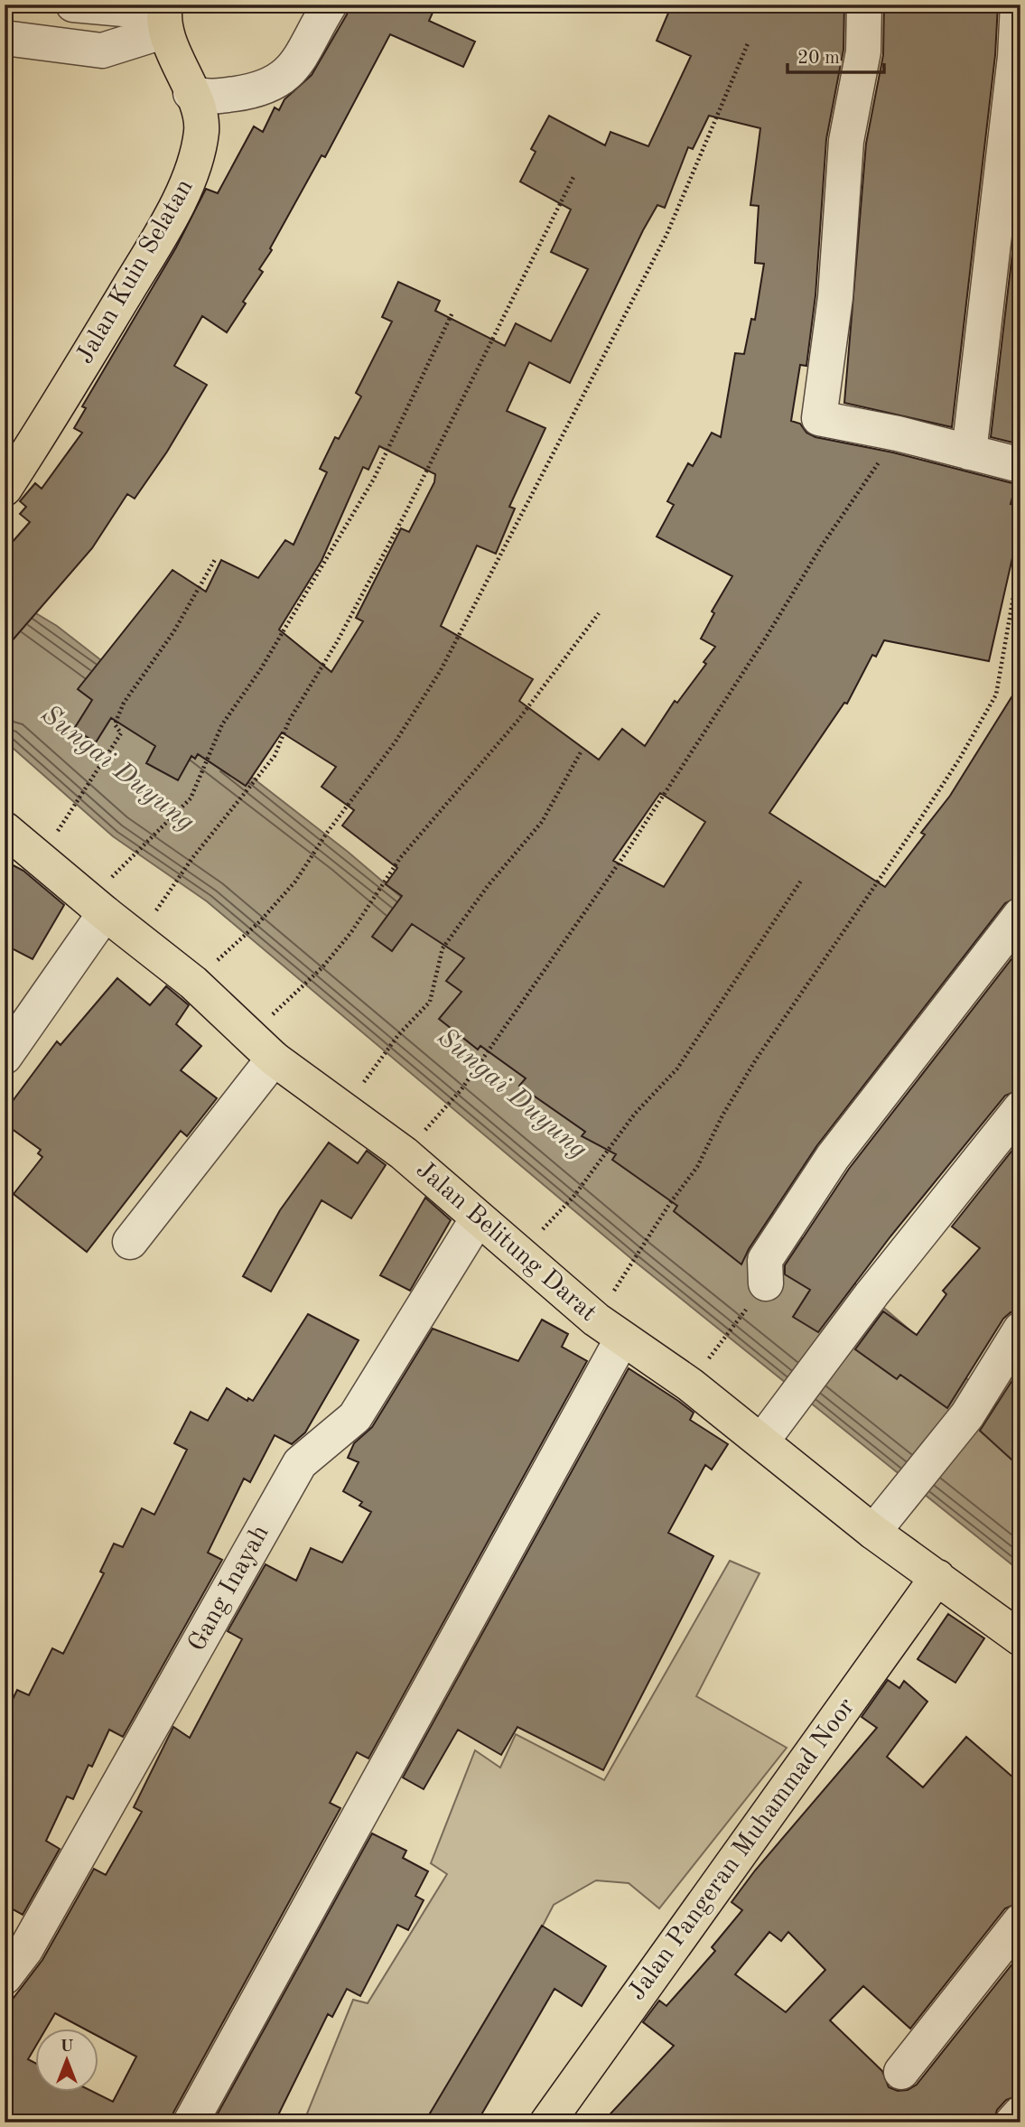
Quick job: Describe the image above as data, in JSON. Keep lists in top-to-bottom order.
{
  "streets": {
    "main road": ["Jalan Kuin Selatan", "Jalan Belitung Darat", "Jalan Pangeran Muhammad Noor"],
    "street": ["Gang Inayah"]
  },
  "crossings": [
    ["Jalan Belitung Darat", "Gang Inayah"],
    ["Jalan Belitung Darat", "Jalan Pangeran Muhammad Noor"]
  ],
  "water": ["Sungai Duyung"],
  "scale_bar": "20 m",
  "north": "top"
}
